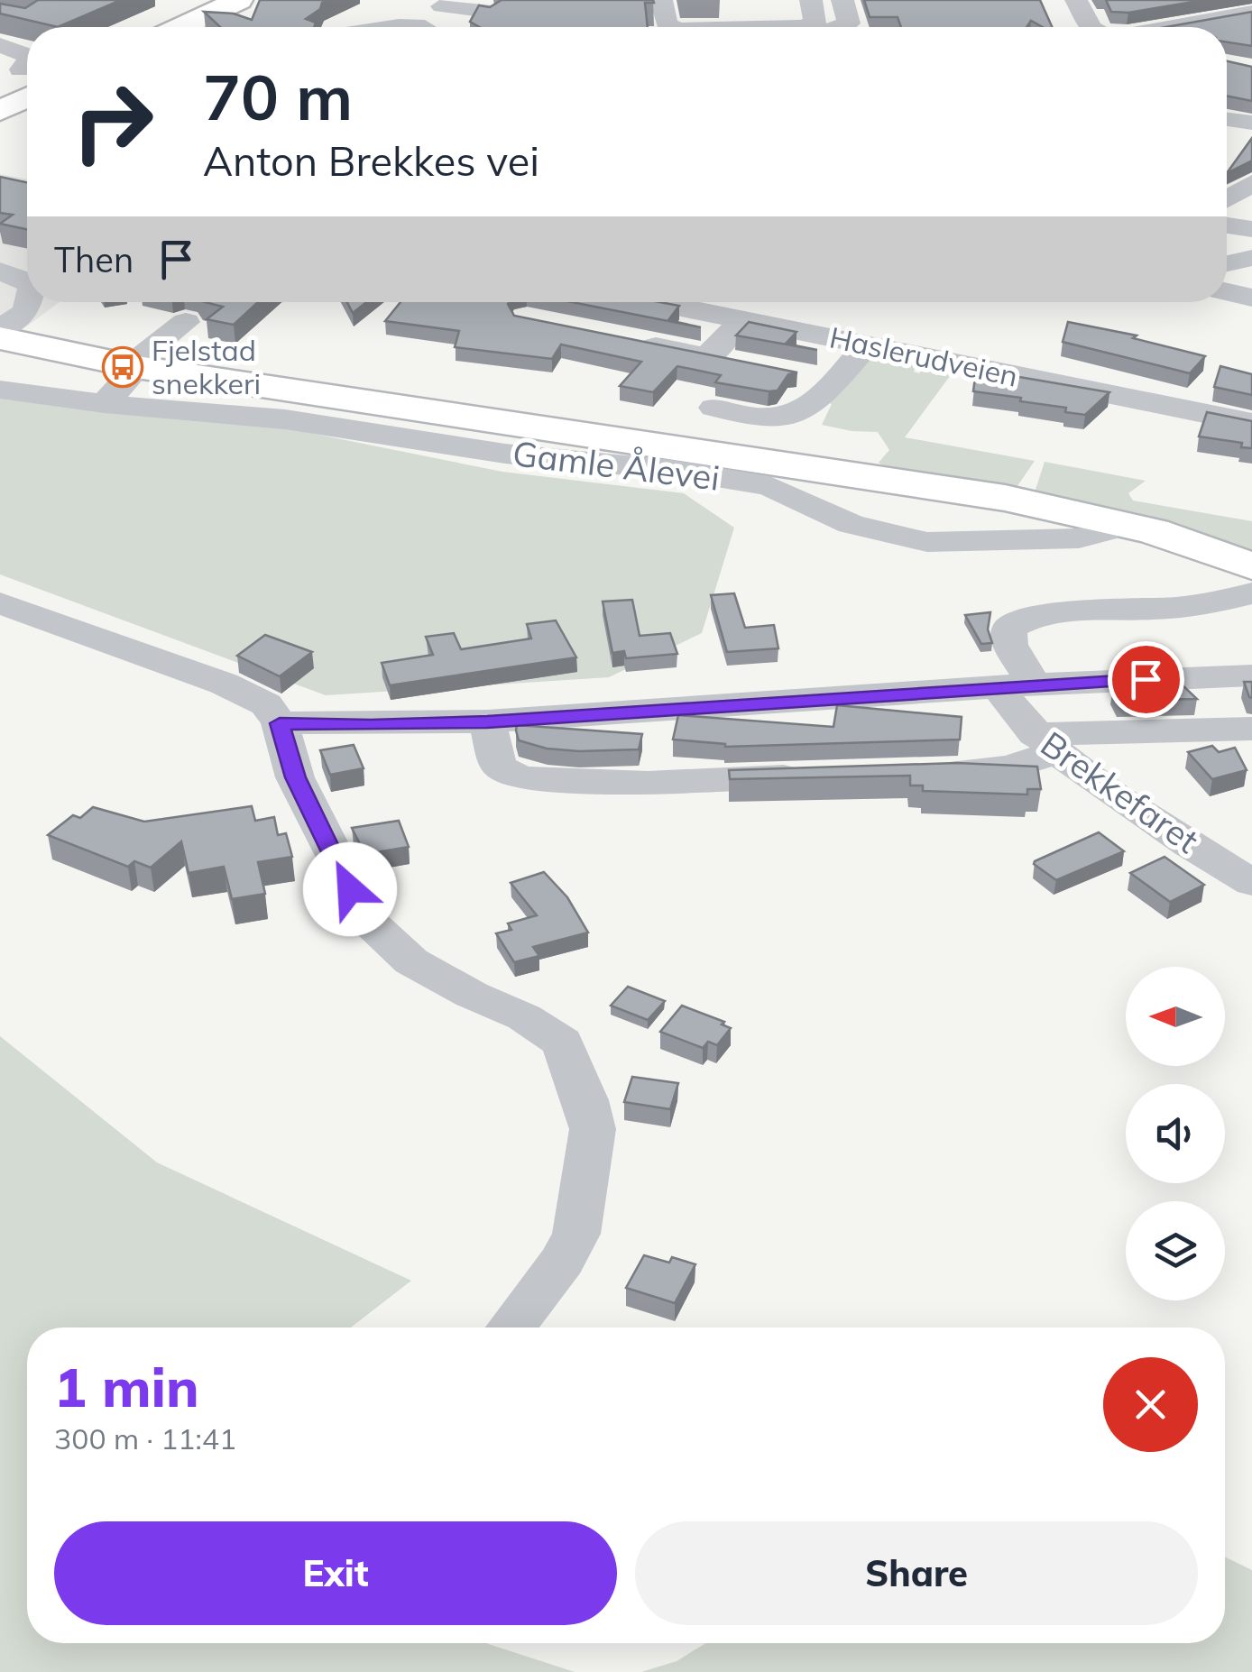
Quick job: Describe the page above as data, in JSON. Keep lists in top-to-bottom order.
{
  "streets": {
    "main road": ["Gamle Ålevei"],
    "street": ["Haslerudveien", "Brekkefaret"]
  },
  "places": {
    "bus stop": ["Fjelstad snekkeri"]
  },
  "north": "left",
  "page": {
    "turn": ["70 m", "Anton Brekkes vei"],
    "then": "Then",
    "heading": ["1 min", "300 m · 11:41"],
    "buttons": ["Exit", "Share"]
  }
}
